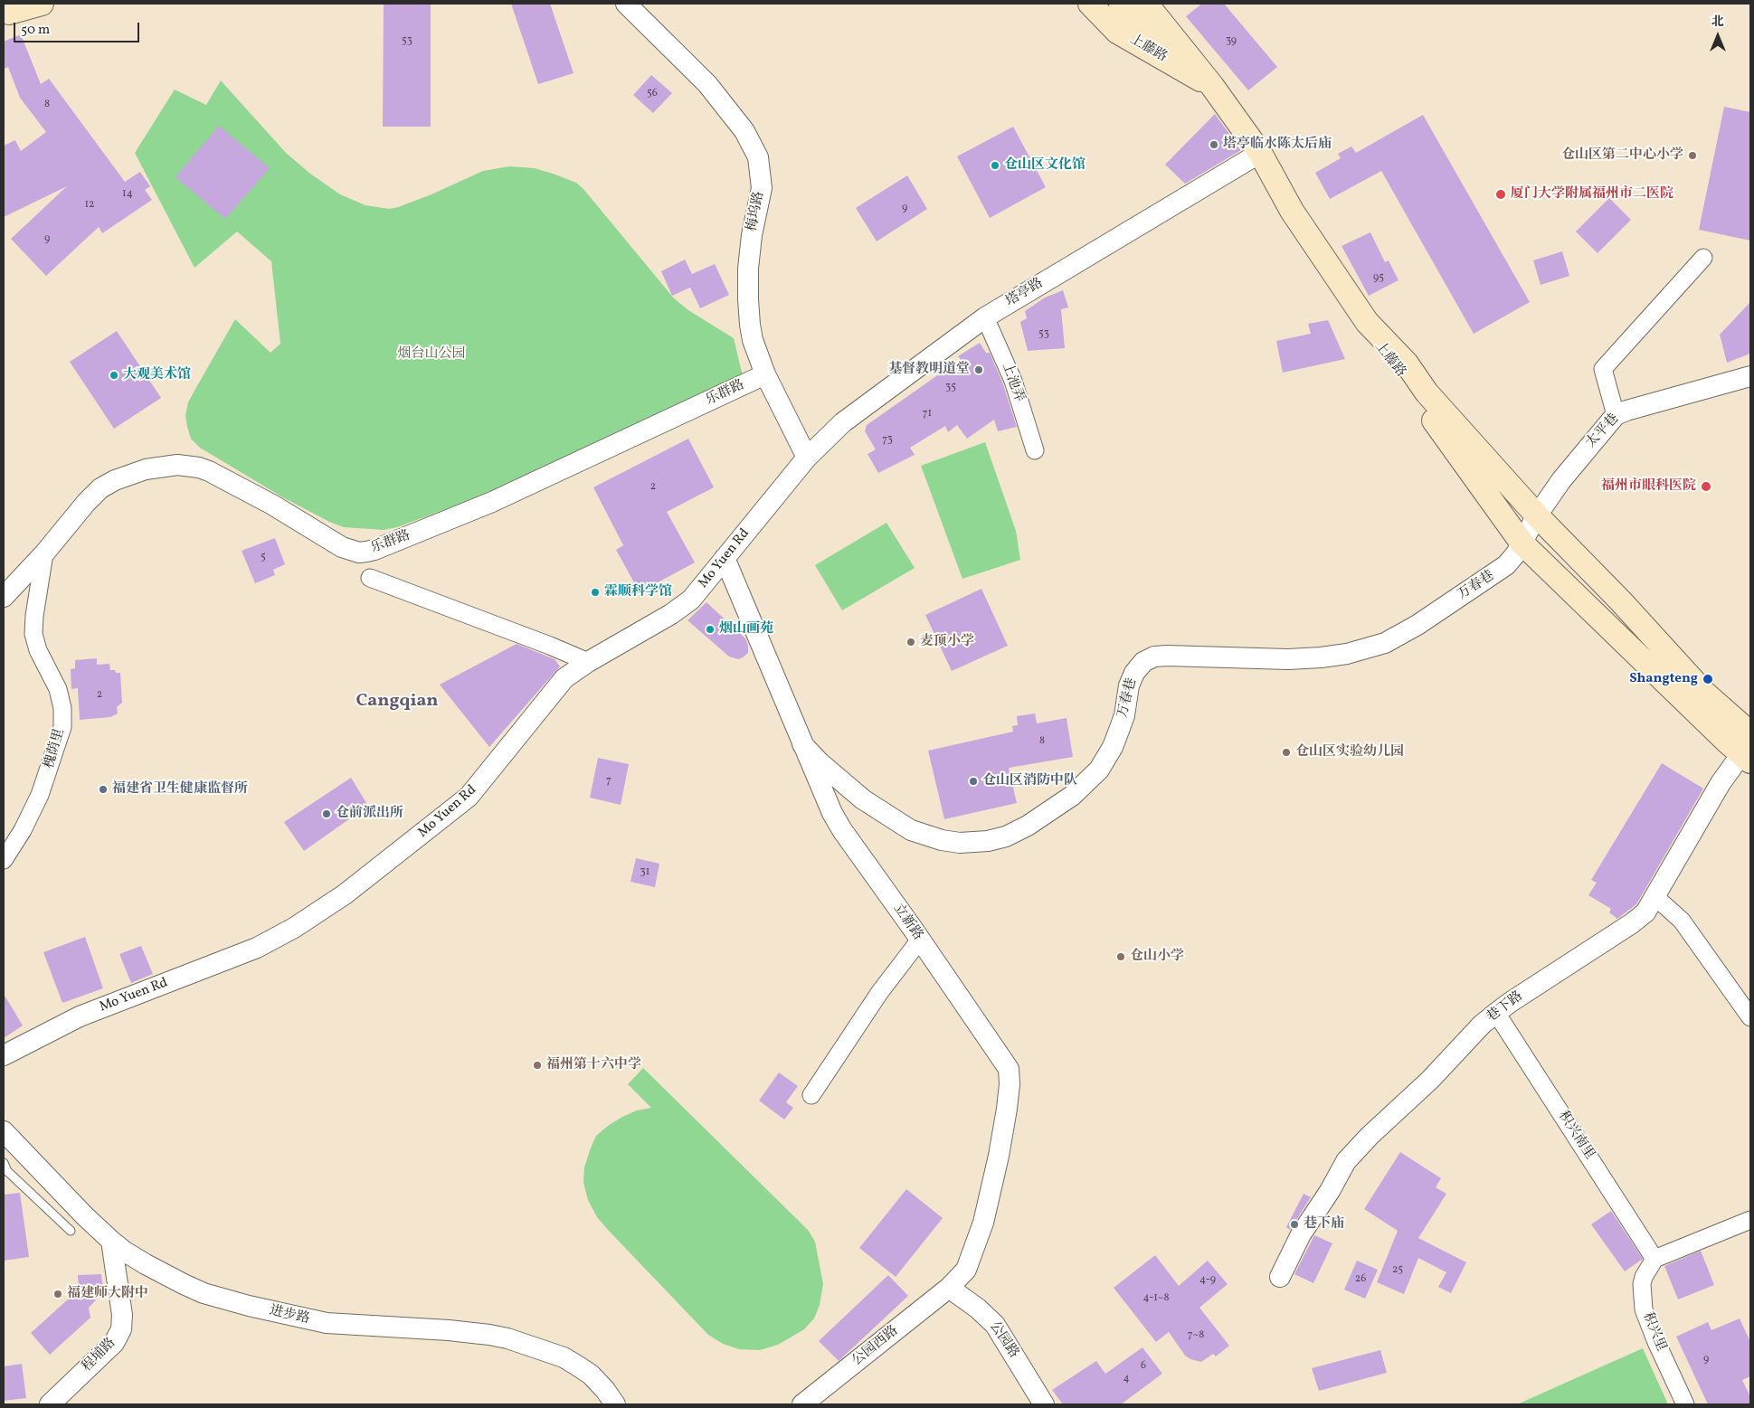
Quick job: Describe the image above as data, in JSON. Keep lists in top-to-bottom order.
{
  "streets": {
    "main road": ["上藤路"],
    "street": [
      "梅坞路",
      "塔亭路",
      "上池弄",
      "乐群路",
      "太平巷",
      "Mo Yuen Rd",
      "万春巷",
      "槐荫里",
      "立新路",
      "巷下路",
      "积兴南里",
      "进步路",
      "积兴里",
      "公园路",
      "公园西路",
      "程埔路"
    ]
  },
  "crossings": [
    ["上藤路", "塔亭路"],
    ["上藤路", "太平巷"],
    ["上藤路", "万春巷"],
    ["上藤路", "巷下路"],
    ["梅坞路", "塔亭路"],
    ["梅坞路", "乐群路"],
    ["梅坞路", "Mo Yuen Rd"],
    ["塔亭路", "上池弄"],
    ["塔亭路", "Mo Yuen Rd"],
    ["乐群路", "槐荫里"],
    ["太平巷", "万春巷"],
    ["Mo Yuen Rd", "立新路"],
    ["万春巷", "立新路"],
    ["立新路", "公园路"],
    ["立新路", "公园西路"],
    ["巷下路", "积兴南里"],
    ["积兴南里", "积兴里"],
    ["进步路", "程埔路"],
    ["公园路", "公园西路"]
  ],
  "districts": ["Cangqian"],
  "parks": ["烟台山公园"],
  "places": [
    "塔亭临水陈太后庙",
    "仓山区第二中心小学",
    "仓山区文化馆",
    "厦门大学附属福州市二医院",
    "基督教明道堂",
    "大观美术馆",
    "福州市眼科医院",
    "霖顺科学馆",
    "烟山画苑",
    "麦顶小学",
    "Shangteng",
    "仓山区实验幼儿园",
    "仓山区消防中队",
    "福建省卫生健康监督所",
    "仓前派出所",
    "仓山小学",
    "福州第十六中学",
    "巷下庙",
    "福建师大附中"
  ],
  "house_numbers": [
    "53",
    "39",
    "56",
    "8",
    "14",
    "12",
    "9",
    "9",
    "95",
    "53",
    "35",
    "71",
    "73",
    "2",
    "5",
    "2",
    "8",
    "7",
    "31",
    "25",
    "26",
    "4-9",
    "4-1~8",
    "7~8",
    "9",
    "6",
    "4"
  ],
  "scale_bar": "50 m",
  "north": "top"
}
